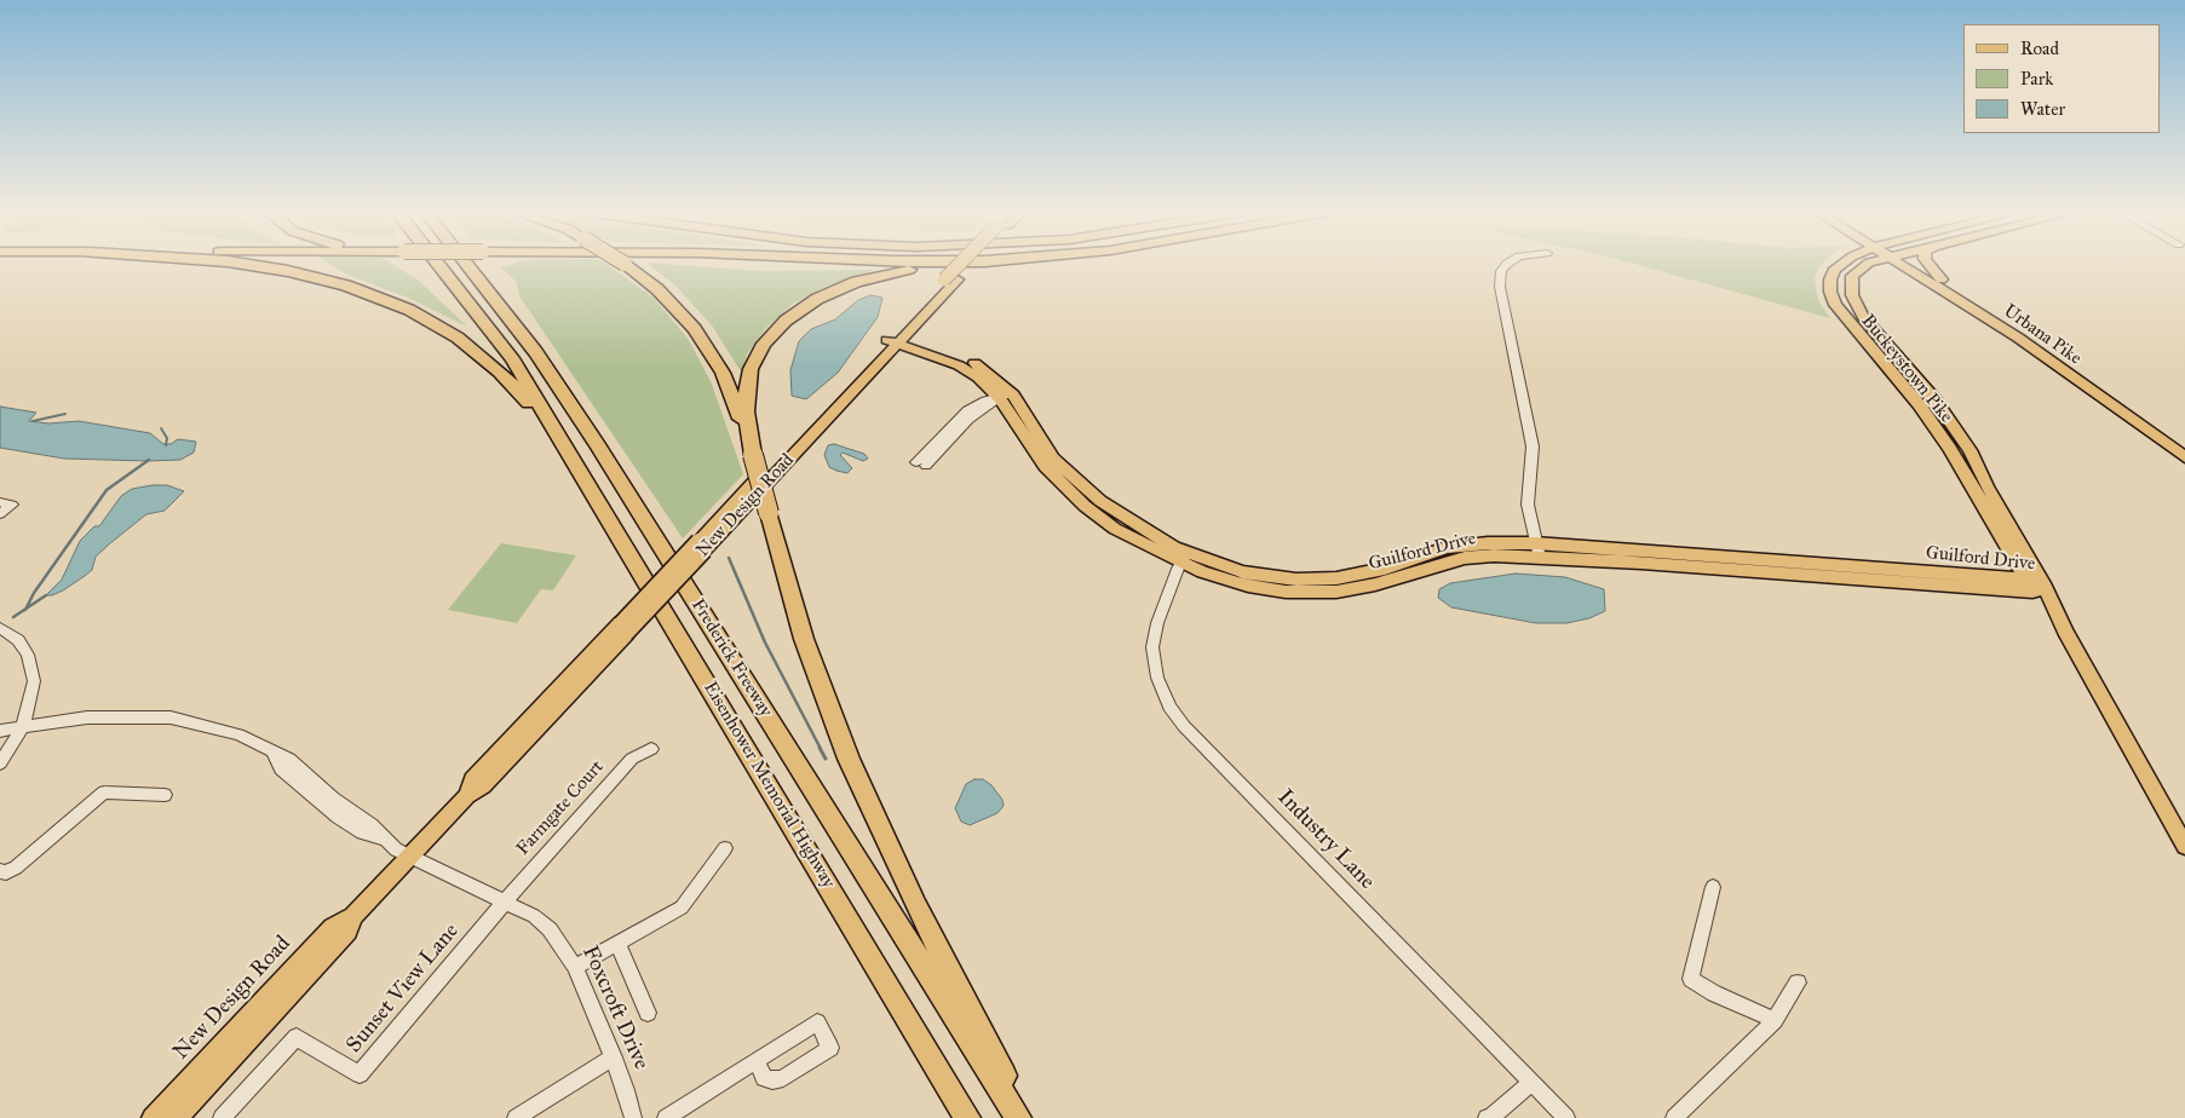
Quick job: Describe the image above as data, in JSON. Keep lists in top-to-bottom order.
{
  "streets": {
    "highway": ["Frederick Freeway", "Eisenhower Memorial Highway"],
    "main road": [
      "Urbana Pike",
      "Buckeystown Pike",
      "New Design Road",
      "Guilford Drive"
    ],
    "street": [
      "Farmgate Court",
      "Industry Lane",
      "Sunset View Lane",
      "Foxcroft Drive"
    ]
  },
  "crossings": [
    ["Buckeystown Pike", "Guilford Drive"],
    ["New Design Road", "Guilford Drive"],
    ["New Design Road", "Foxcroft Drive"],
    ["Guilford Drive", "Industry Lane"],
    ["Farmgate Court", "Sunset View Lane"],
    ["Farmgate Court", "Foxcroft Drive"],
    ["Sunset View Lane", "Foxcroft Drive"]
  ],
  "legend": ["Road", "Park", "Water"]
}
